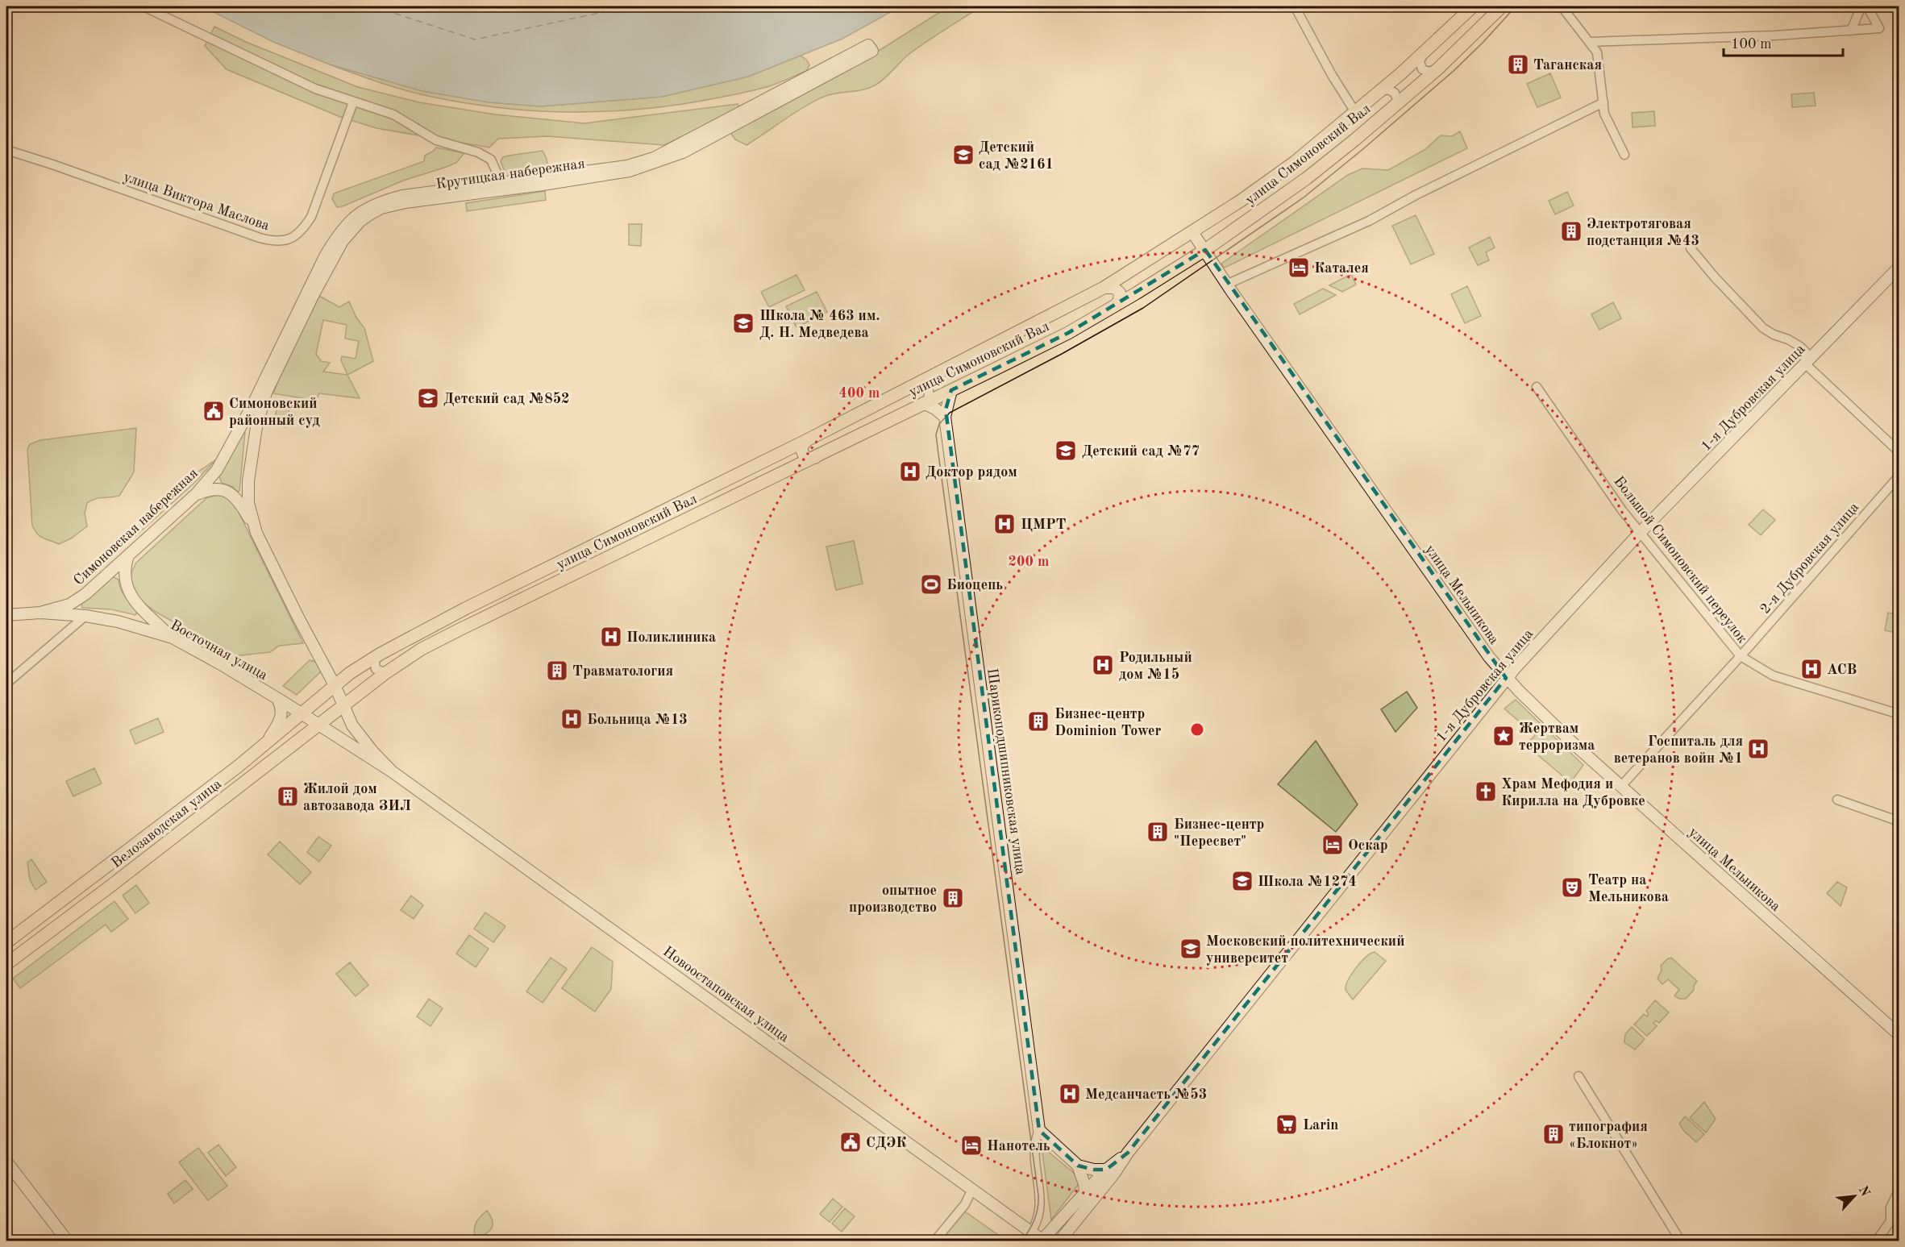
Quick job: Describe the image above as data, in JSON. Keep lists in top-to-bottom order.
{
  "streets": {
    "main road": [
      "улица Симоновский Вал",
      "Крутицкая набережная",
      "1-я Дубровская улица",
      "Симоновская набережная",
      "улица Мельникова",
      "Восточная улица",
      "Шарикоподшипниковская улица",
      "Велозаводская улица",
      "Новоостаповская улица"
    ],
    "street": ["улица Виктора Маслова", "2-я Дубровская улица", "Большой Симоновский переулок"]
  },
  "crossings": [
    ["улица Симоновский Вал", "улица Мельникова"],
    ["улица Симоновский Вал", "Велозаводская улица"],
    ["улица Симоновский Вал", "Новоостаповская улица"],
    ["Крутицкая набережная", "Симоновская набережная"],
    ["Крутицкая набережная", "Новоостаповская улица"],
    ["1-я Дубровская улица", "Большой Симоновский переулок"],
    ["1-я Дубровская улица", "улица Мельникова"],
    ["1-я Дубровская улица", "Новоостаповская улица"],
    ["Симоновская набережная", "Восточная улица"],
    ["2-я Дубровская улица", "Большой Симоновский переулок"],
    ["2-я Дубровская улица", "улица Мельникова"],
    ["Восточная улица", "Велозаводская улица"],
    ["Восточная улица", "Новоостаповская улица"],
    ["Шарикоподшипниковская улица", "Новоостаповская улица"],
    ["Велозаводская улица", "Новоостаповская улица"]
  ],
  "places": {
    "building": [
      "Таганская",
      "Электротяговая подстанция №43",
      "Травматология",
      "Бизнес-центр Dominion Tower",
      "Жилой дом автозавода ЗИЛ",
      "Бизнес-центр \"Пересвет\"",
      "опытное производство",
      "типография «Блокнот»"
    ],
    "school or university": [
      "Детский сад №2161",
      "Школа № 463 им. Д. Н. Медведева",
      "Детский сад №852",
      "Детский сад №77",
      "Школа №1274",
      "Московский политехнический университет"
    ],
    "hotel": ["Каталея", "Оскар", "Нанотель"],
    "public building": ["Симоновский районный суд", "СДЭК"],
    "hospital": [
      "Доктор рядом",
      "ЦМРТ",
      "Поликлиника",
      "Родильный дом №15",
      "АСВ",
      "Больница №13",
      "Госпиталь для ветеранов войн №1",
      "Медсанчасть №53"
    ],
    "sports": ["Биоцепь"],
    "place": ["Жертвам терроризма"],
    "church": ["Храм Мефодия и Кирилла на Дубровке"],
    "theatre": ["Театр на Мельникова"],
    "supermarket": ["Larin"]
  },
  "scale_bar": "100 m",
  "north": "top right",
  "rings": ["400 m", "200 m"]
}
